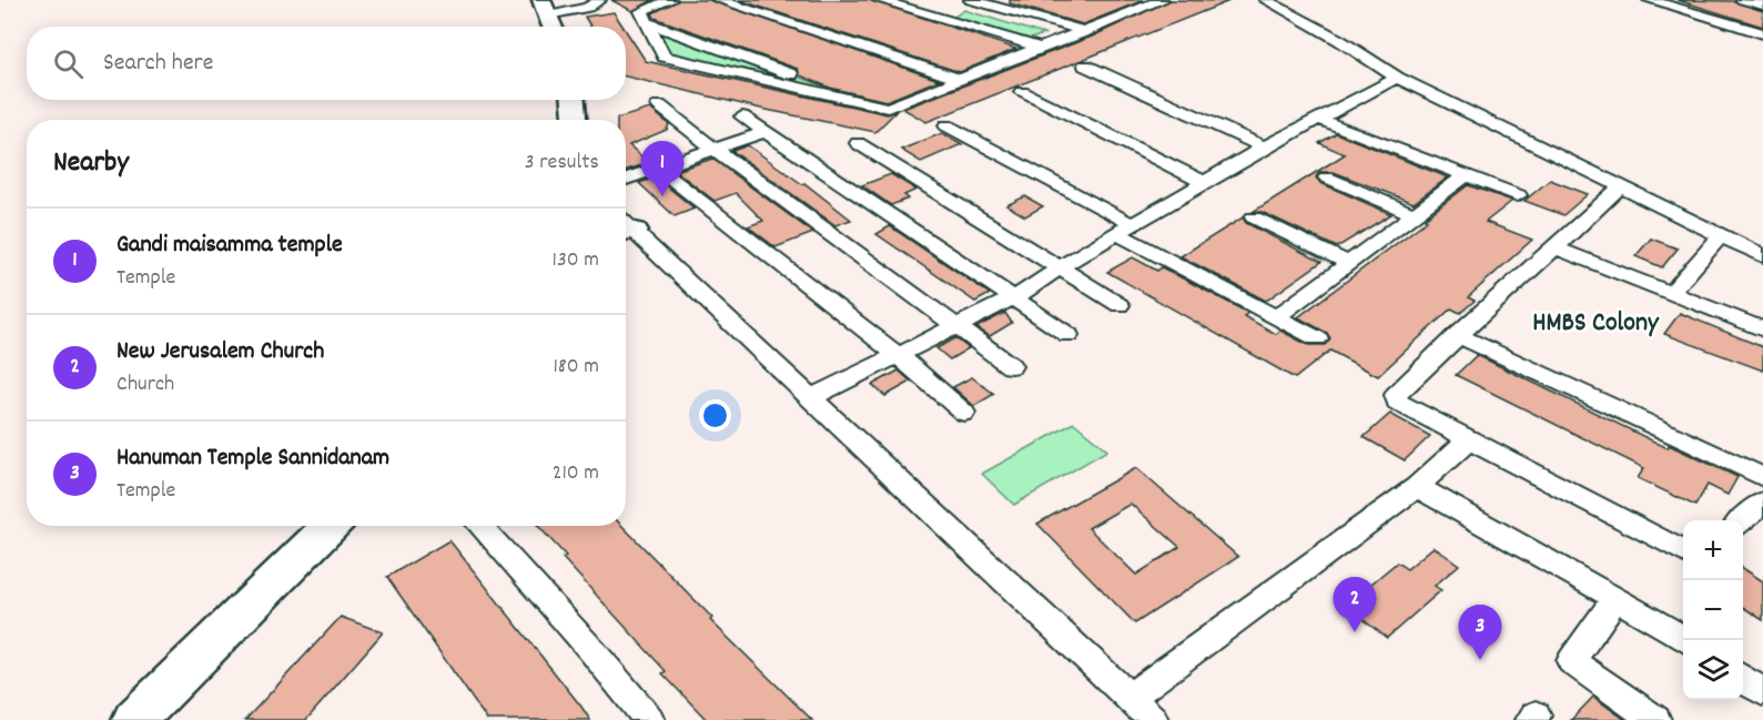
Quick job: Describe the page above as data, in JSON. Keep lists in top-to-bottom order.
{
  "districts": ["HMBS Colony"],
  "page": {
    "search": "Search here",
    "heading": ["Nearby", "3 results"],
    "pins": ["1", "2", "3"],
    "list": [
      {
        "mark": "1",
        "name": "Gandi maisamma temple",
        "note": "Temple",
        "value": "130 m"
      },
      {
        "mark": "2",
        "name": "New Jerusalem Church",
        "note": "Church",
        "value": "180 m"
      },
      {
        "mark": "3",
        "name": "Hanuman Temple Sannidanam",
        "note": "Temple",
        "value": "210 m"
      }
    ],
    "map_buttons": ["+", "−"]
  }
}
